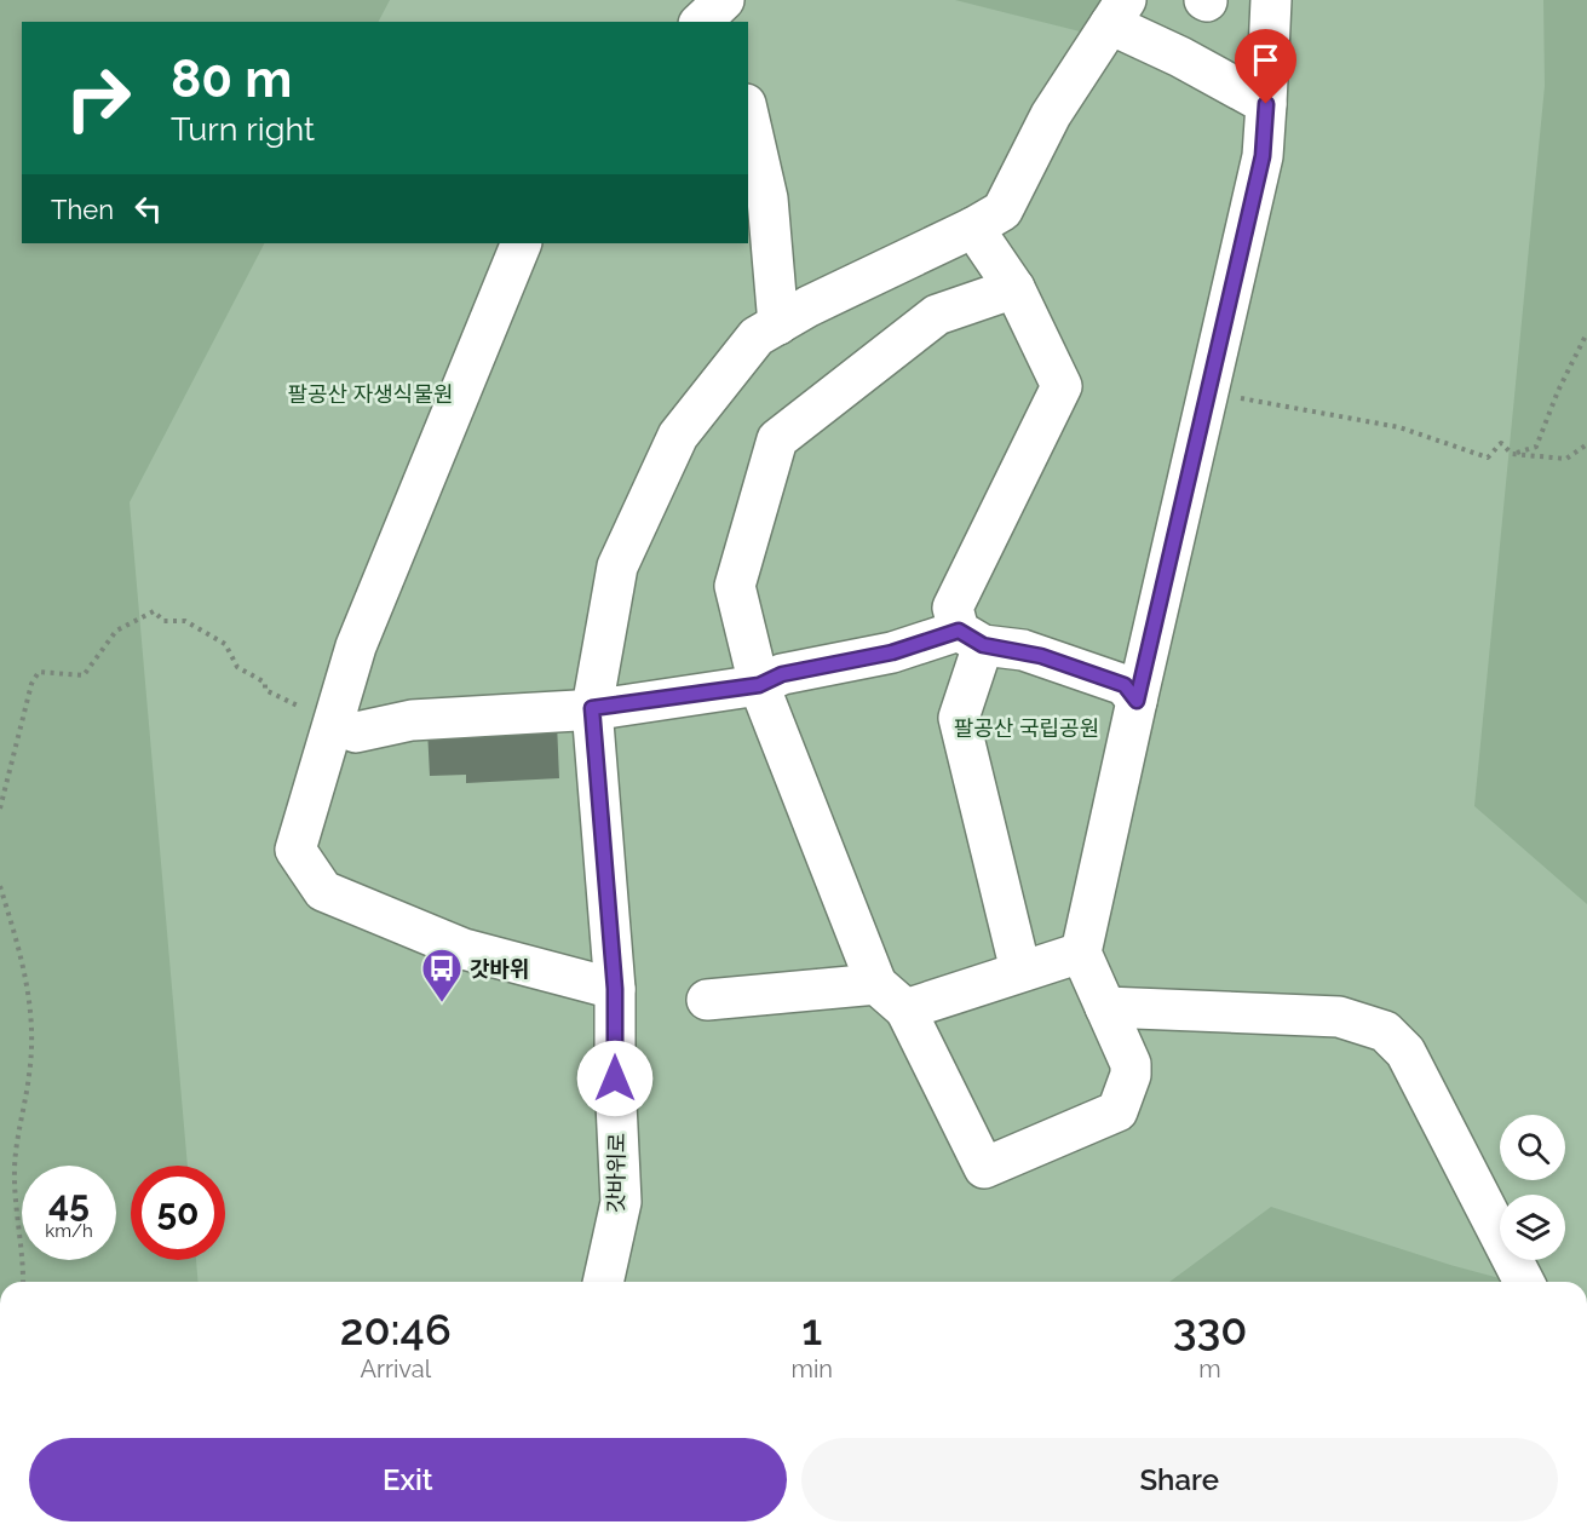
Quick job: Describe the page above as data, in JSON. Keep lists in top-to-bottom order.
{
  "streets": {
    "main road": ["갓바위로"]
  },
  "parks": ["팔공산 자생식물원", "팔공산 국립공원"],
  "places": {
    "bus stop": ["갓바위"]
  },
  "page": {
    "turn": ["80 m", "Turn right"],
    "then": "Then",
    "speed": "45 km/h",
    "limit": "50",
    "eta": [
      "20:46",
      "Arrival",
      "1",
      "min",
      "330",
      "m"
    ],
    "buttons": ["Exit", "Share"]
  }
}
